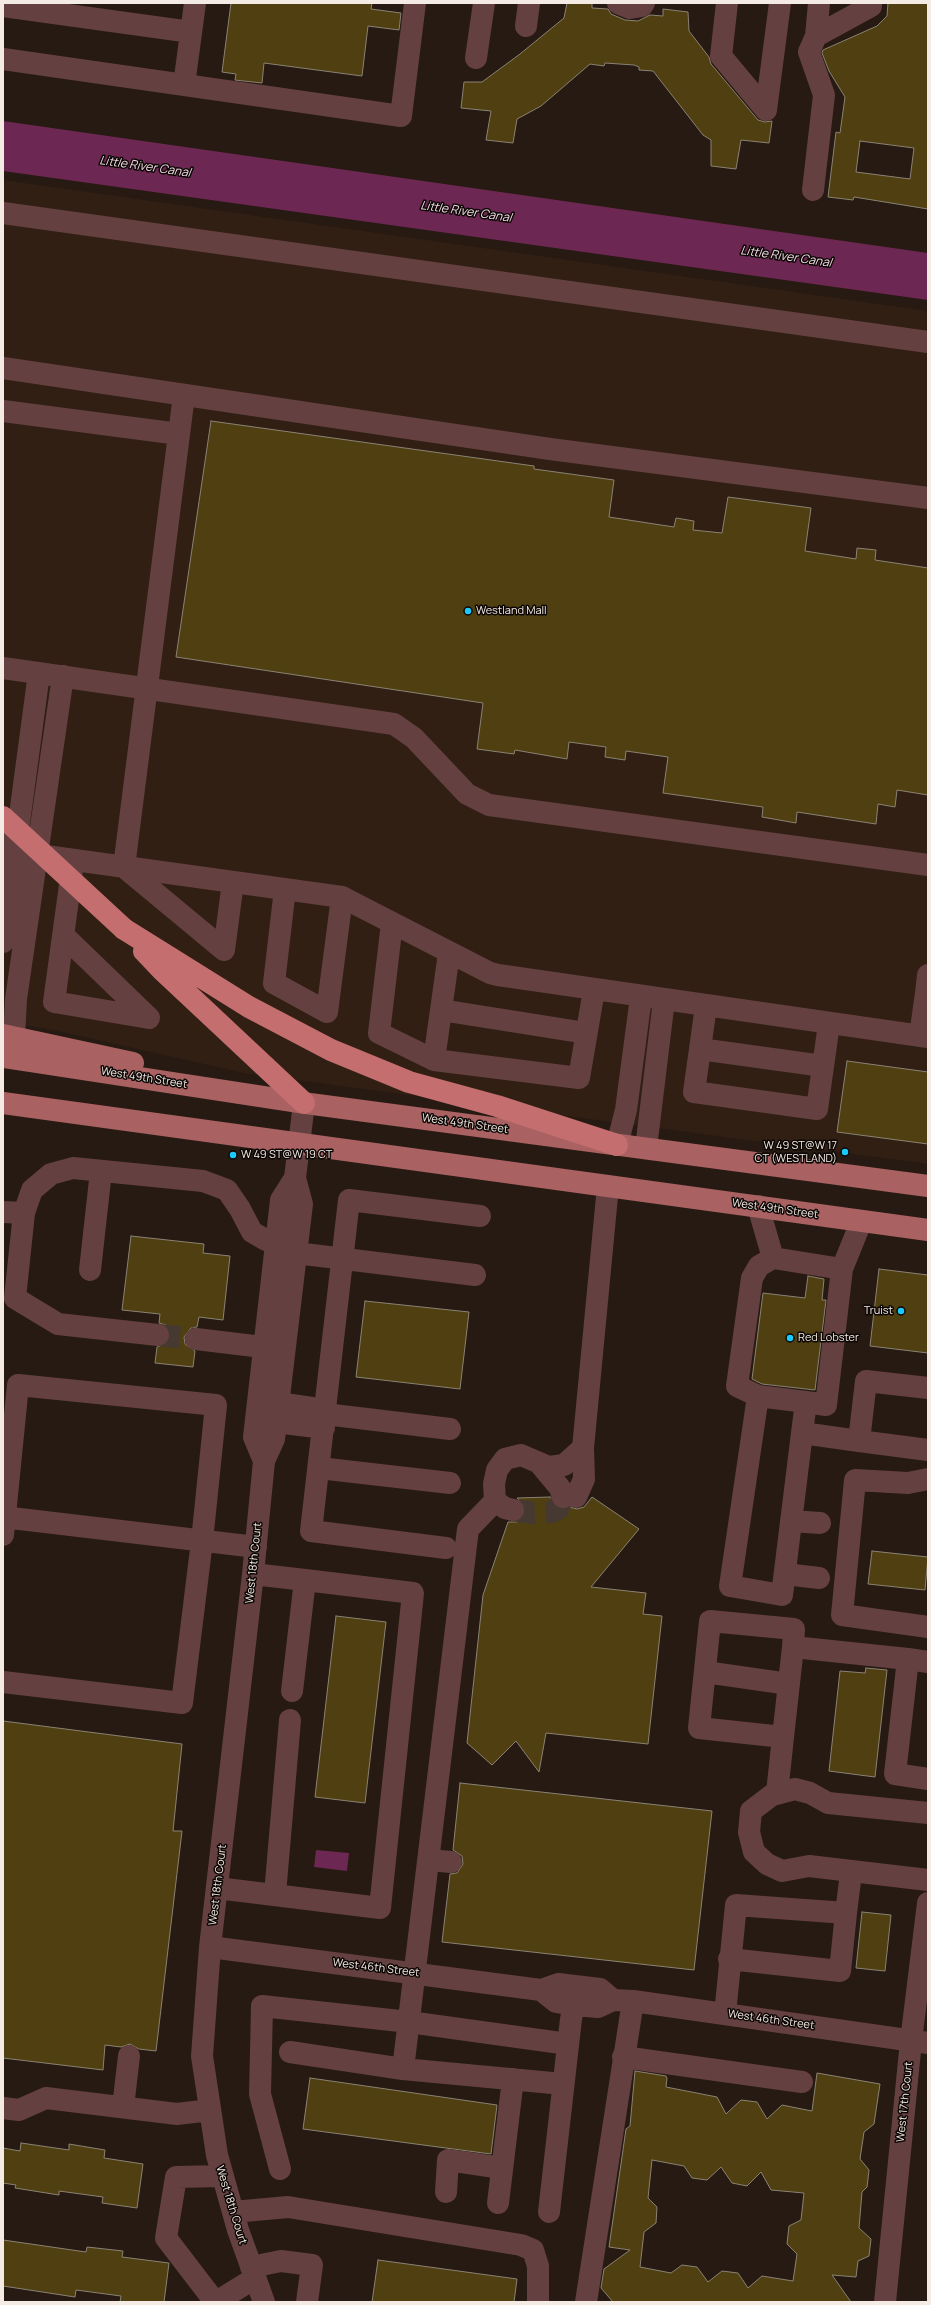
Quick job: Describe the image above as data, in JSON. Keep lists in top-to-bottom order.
{
  "streets": {
    "main road": ["West 49th Street"],
    "street": ["West 18th Court", "West 46th Street", "West 17th Court"]
  },
  "crossings": [
    ["West 49th Street", "West 18th Court"],
    ["West 18th Court", "West 46th Street"],
    ["West 46th Street", "West 17th Court"]
  ],
  "water": ["Little River Canal"],
  "places": [
    "Westland Mall",
    "W 49 ST@W 17 CT (WESTLAND)",
    "W 49 ST@W 19 CT",
    "Truist",
    "Red Lobster"
  ]
}
